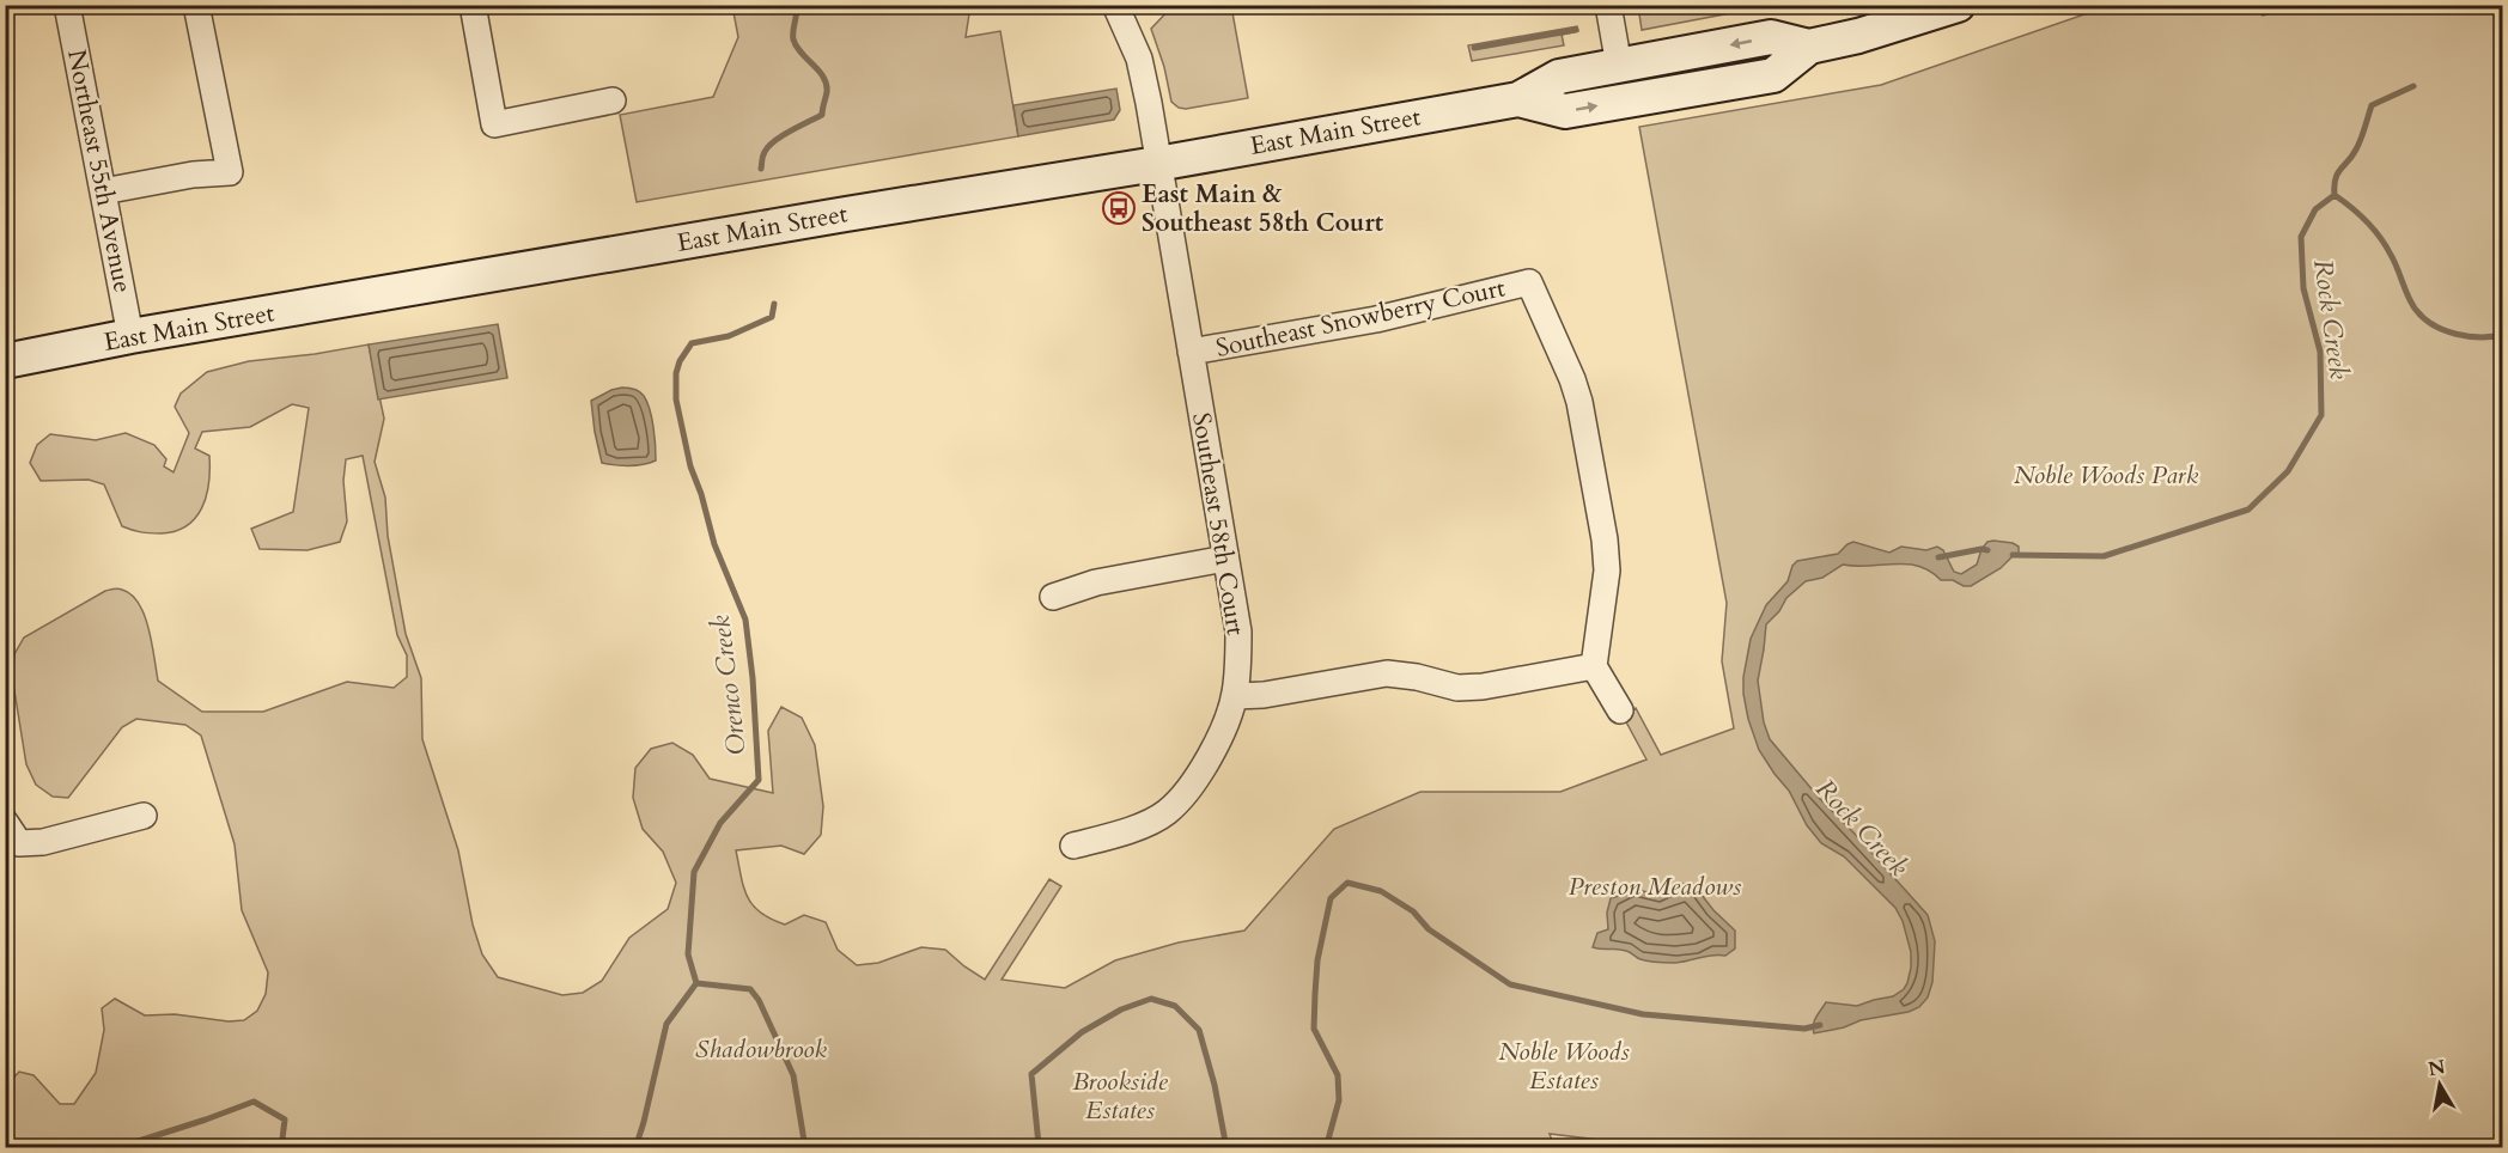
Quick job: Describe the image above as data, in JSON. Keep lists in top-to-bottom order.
{
  "streets": {
    "main road": ["East Main Street"],
    "street": ["Northeast 55th Avenue", "Southeast Snowberry Court", "Southeast 58th Court"]
  },
  "crossings": [
    ["East Main Street", "Northeast 55th Avenue"],
    ["East Main Street", "Southeast 58th Court"],
    ["Southeast Snowberry Court", "Southeast 58th Court"]
  ],
  "water": ["Rock Creek", "Orenco Creek"],
  "parks": [
    "Noble Woods Park",
    "Preston Meadows",
    "Shadowbrook",
    "Noble Woods Estates",
    "Brookside Estates"
  ],
  "places": {
    "bus stop": ["East Main & Southeast 58th Court"]
  },
  "north": "top"
}
